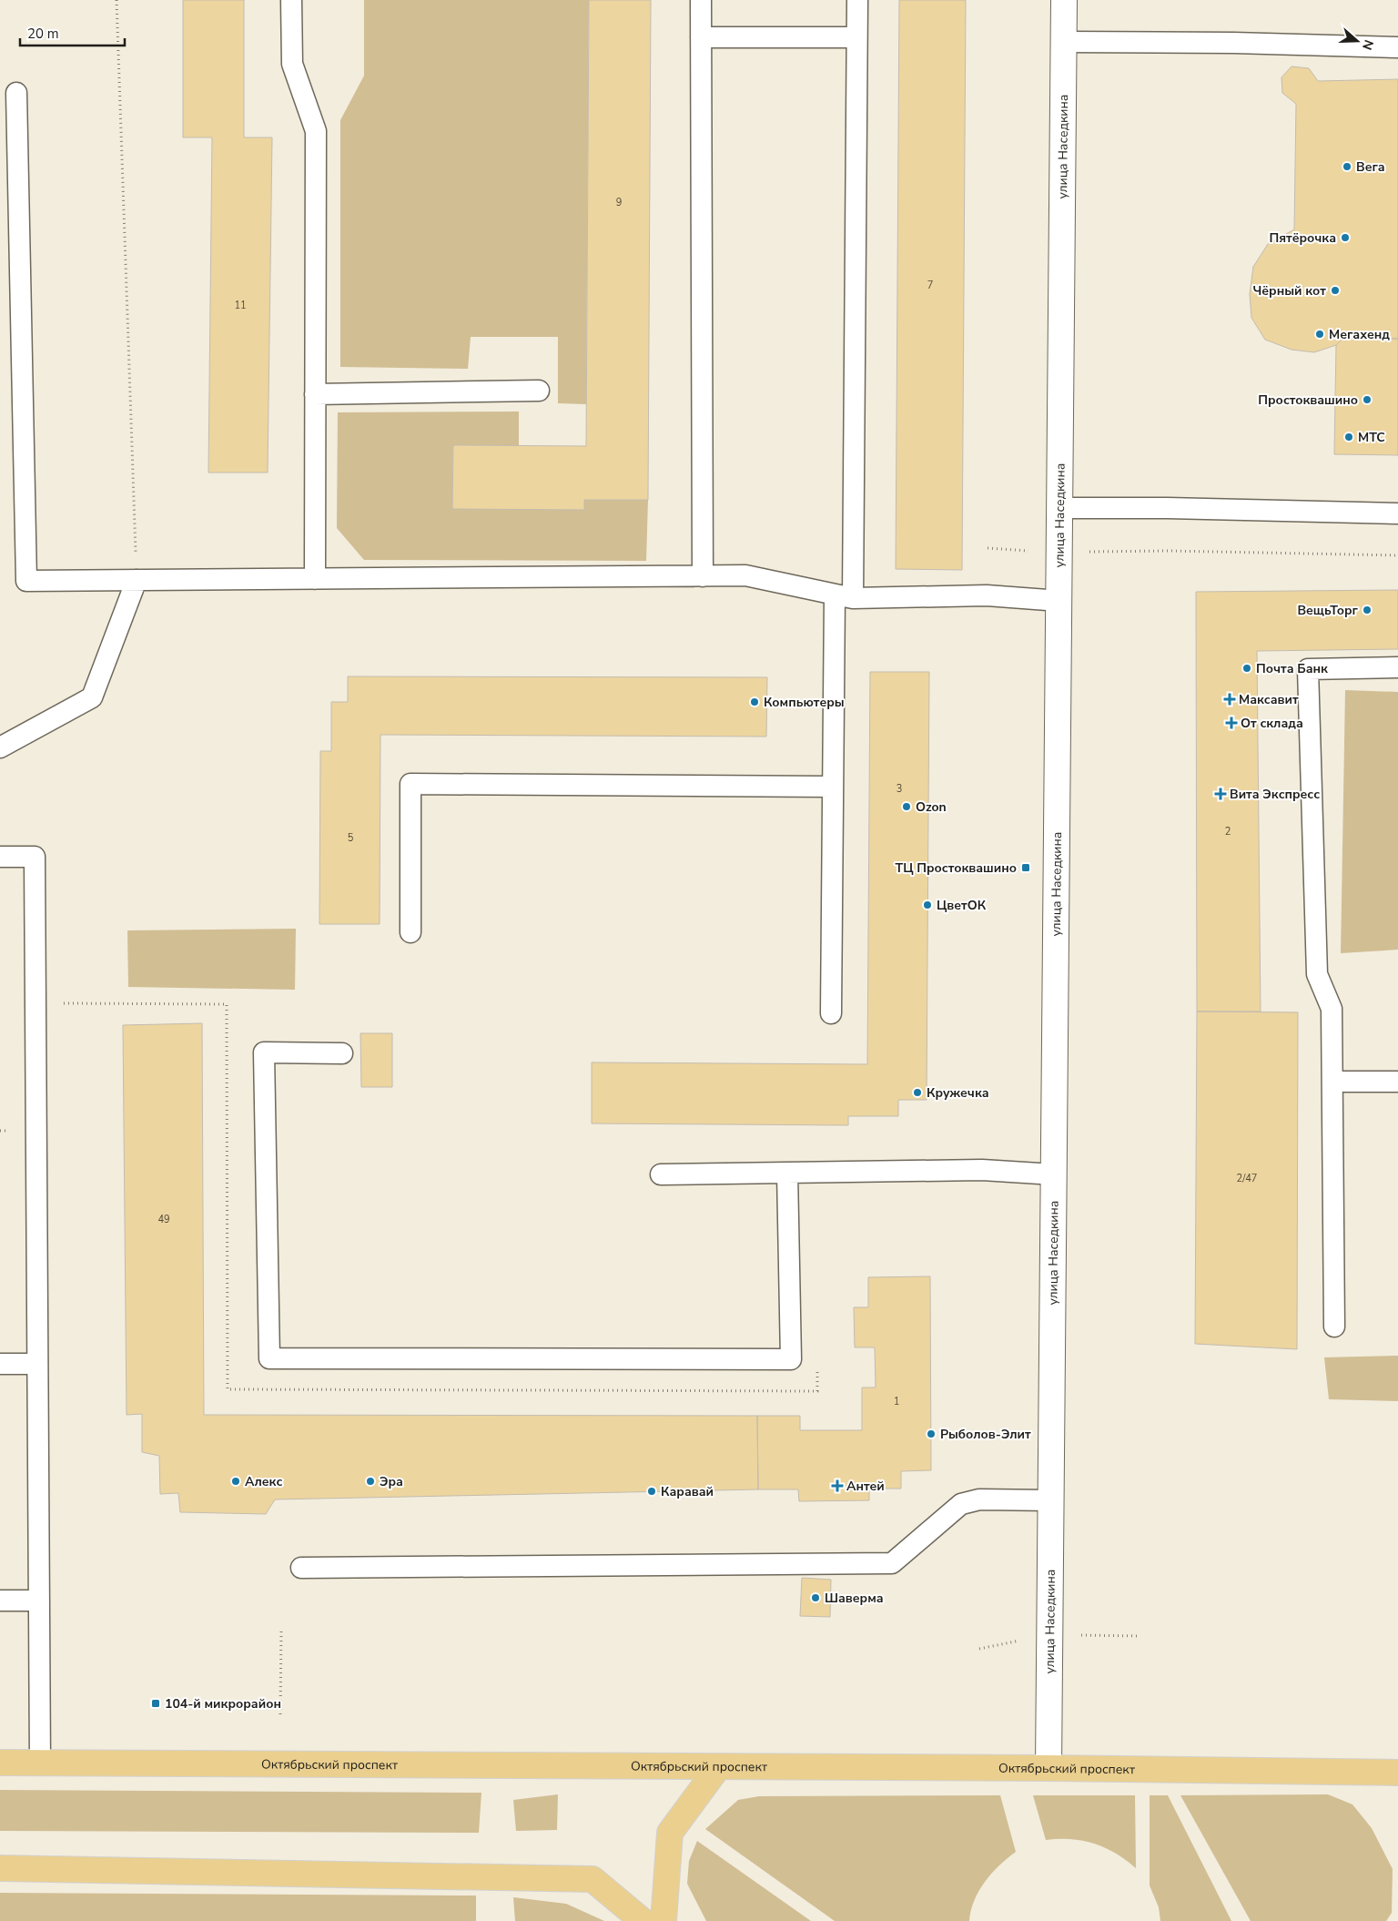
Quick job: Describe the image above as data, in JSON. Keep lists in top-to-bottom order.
{
  "streets": {
    "main road": ["Октябрьский проспект"],
    "street": ["улица Наседкина"]
  },
  "crossings": [
    ["улица Наседкина", "Октябрьский проспект"]
  ],
  "places": {
    "other": [
      "Вега",
      "Пятёрочка",
      "Чёрный кот",
      "Мегахенд",
      "Простоквашино",
      "МТС",
      "ВещьТорг",
      "Почта Банк",
      "Компьютеры",
      "Ozon",
      "ЦветОК",
      "Кружечка",
      "Рыболов-Элит",
      "Алекс",
      "Эра",
      "Каравай",
      "Шаверма"
    ],
    "health": [
      "Максавит",
      "От склада",
      "Вита Экспресс",
      "Антей"
    ],
    "transit": ["ТЦ Простоквашино", "104-й микрорайон"]
  },
  "house_numbers": [
    "9",
    "7",
    "11",
    "3",
    "2",
    "5",
    "2/47",
    "49",
    "1"
  ],
  "scale_bar": "20 m",
  "north": "right"
}
